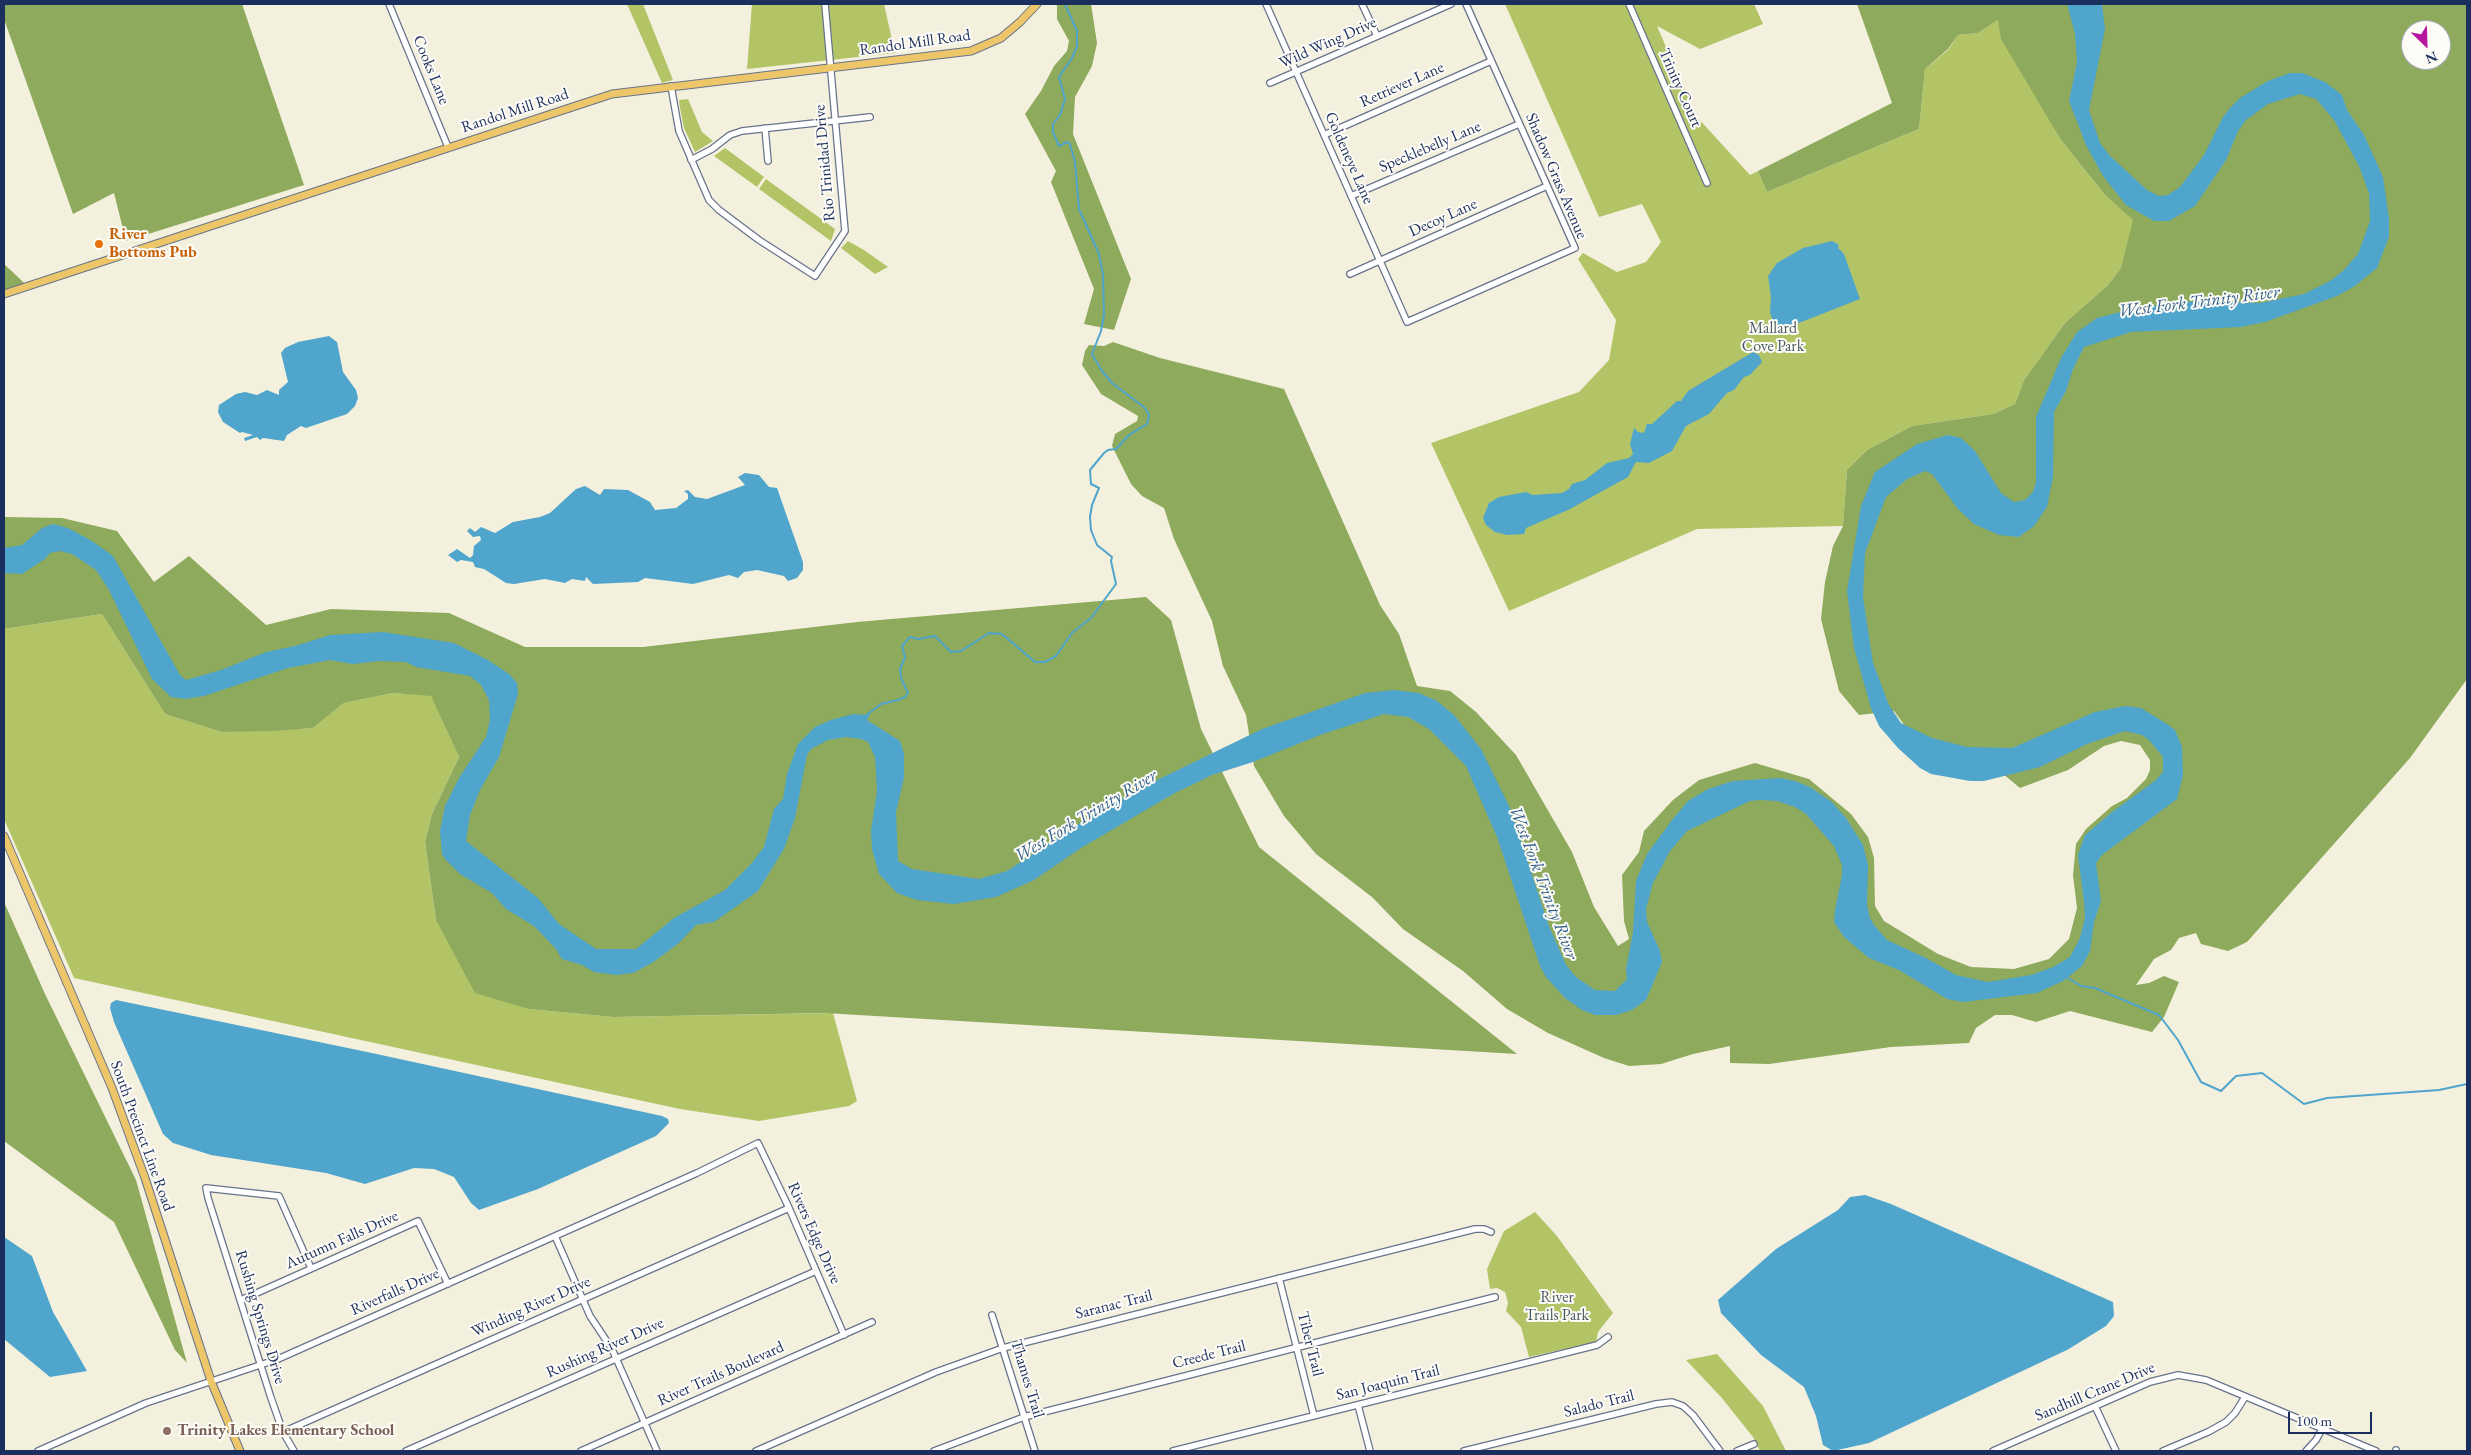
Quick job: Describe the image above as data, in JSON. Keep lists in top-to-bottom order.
{
  "streets": {
    "main road": ["Randol Mill Road", "South Precinct Line Road"],
    "street": [
      "Wild Wing Drive",
      "Cooks Lane",
      "Retriever Lane",
      "Trinity Court",
      "Specklebelly Lane",
      "Goldeneye Lane",
      "Rio Trinidad Drive",
      "Shadow Grass Avenue",
      "Decoy Lane",
      "Rivers Edge Drive",
      "Autumn Falls Drive",
      "Riverfalls Drive",
      "Saranac Trail",
      "Winding River Drive",
      "Rushing Springs Drive",
      "Tiber Trail",
      "Rushing River Drive",
      "Creede Trail",
      "River Trails Boulevard",
      "Thames Trail",
      "San Joaquin Trail",
      "Sandhill Crane Drive",
      "Salado Trail"
    ]
  },
  "crossings": [
    ["Randol Mill Road", "Cooks Lane"],
    ["Randol Mill Road", "Rio Trinidad Drive"],
    ["Wild Wing Drive", "Goldeneye Lane"],
    ["Retriever Lane", "Goldeneye Lane"],
    ["Retriever Lane", "Shadow Grass Avenue"],
    ["Specklebelly Lane", "Goldeneye Lane"],
    ["Specklebelly Lane", "Shadow Grass Avenue"],
    ["Goldeneye Lane", "Shadow Grass Avenue"],
    ["Goldeneye Lane", "Decoy Lane"],
    ["Shadow Grass Avenue", "Decoy Lane"],
    ["South Precinct Line Road", "Riverfalls Drive"],
    ["Rivers Edge Drive", "Riverfalls Drive"],
    ["Rivers Edge Drive", "Winding River Drive"],
    ["Rivers Edge Drive", "Rushing River Drive"],
    ["Rivers Edge Drive", "River Trails Boulevard"],
    ["Autumn Falls Drive", "Riverfalls Drive"],
    ["Autumn Falls Drive", "Rushing Springs Drive"],
    ["Riverfalls Drive", "Rushing Springs Drive"],
    ["Saranac Trail", "Tiber Trail"],
    ["Saranac Trail", "Thames Trail"],
    ["Winding River Drive", "Rushing Springs Drive"],
    ["Tiber Trail", "Creede Trail"],
    ["Tiber Trail", "San Joaquin Trail"],
    ["Creede Trail", "Thames Trail"]
  ],
  "water": ["West Fork Trinity River"],
  "parks": ["Mallard Cove Park", "River Trails Park"],
  "places": ["River Bottoms Pub", "Trinity Lakes Elementary School"],
  "scale_bar": "100 m",
  "north": "bottom right"
}
